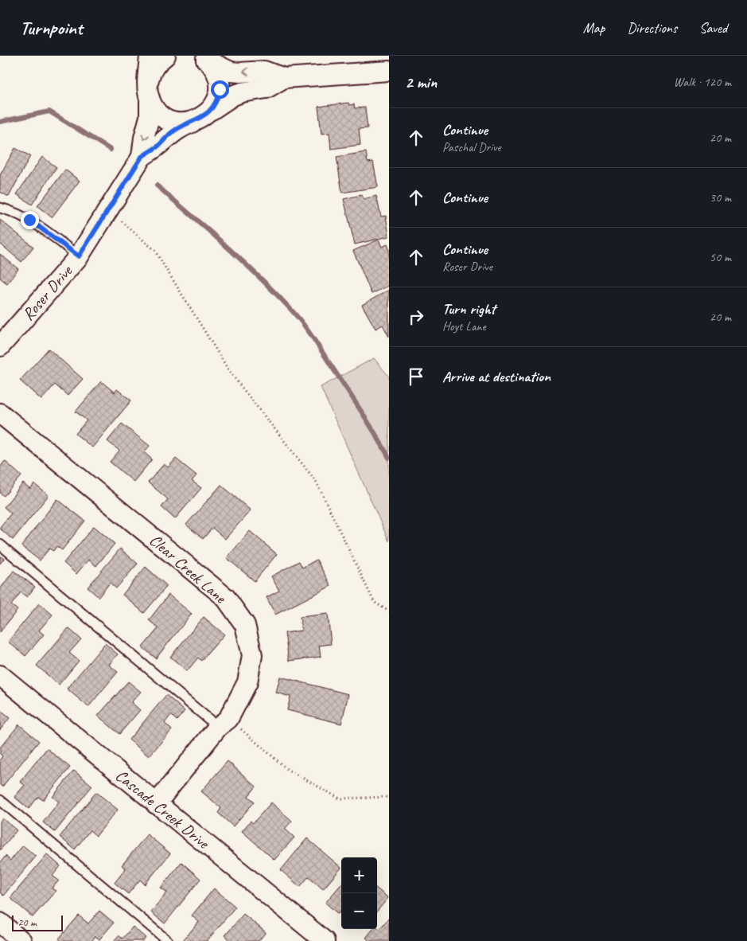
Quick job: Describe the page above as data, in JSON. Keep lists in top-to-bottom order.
{
  "streets": {
    "street": ["Roser Drive", "Clear Creek Lane", "Cascade Creek Drive"]
  },
  "crossings": [
    ["Clear Creek Lane", "Cascade Creek Drive"]
  ],
  "scale_bar": "20 m",
  "page": {
    "header": "Turnpoint",
    "nav": ["Map", "Directions", "Saved"],
    "heading": ["2 min", "Walk · 120 m"],
    "list": [
      ["Continue", "Paschal Drive", "20 m"],
      ["Continue", "30 m"],
      ["Continue", "Roser Drive", "50 m"],
      ["Turn right", "Hoyt Lane", "20 m"],
      "Arrive at destination"
    ],
    "map_buttons": ["+", "−"],
    "scale": "20 m"
  }
}
